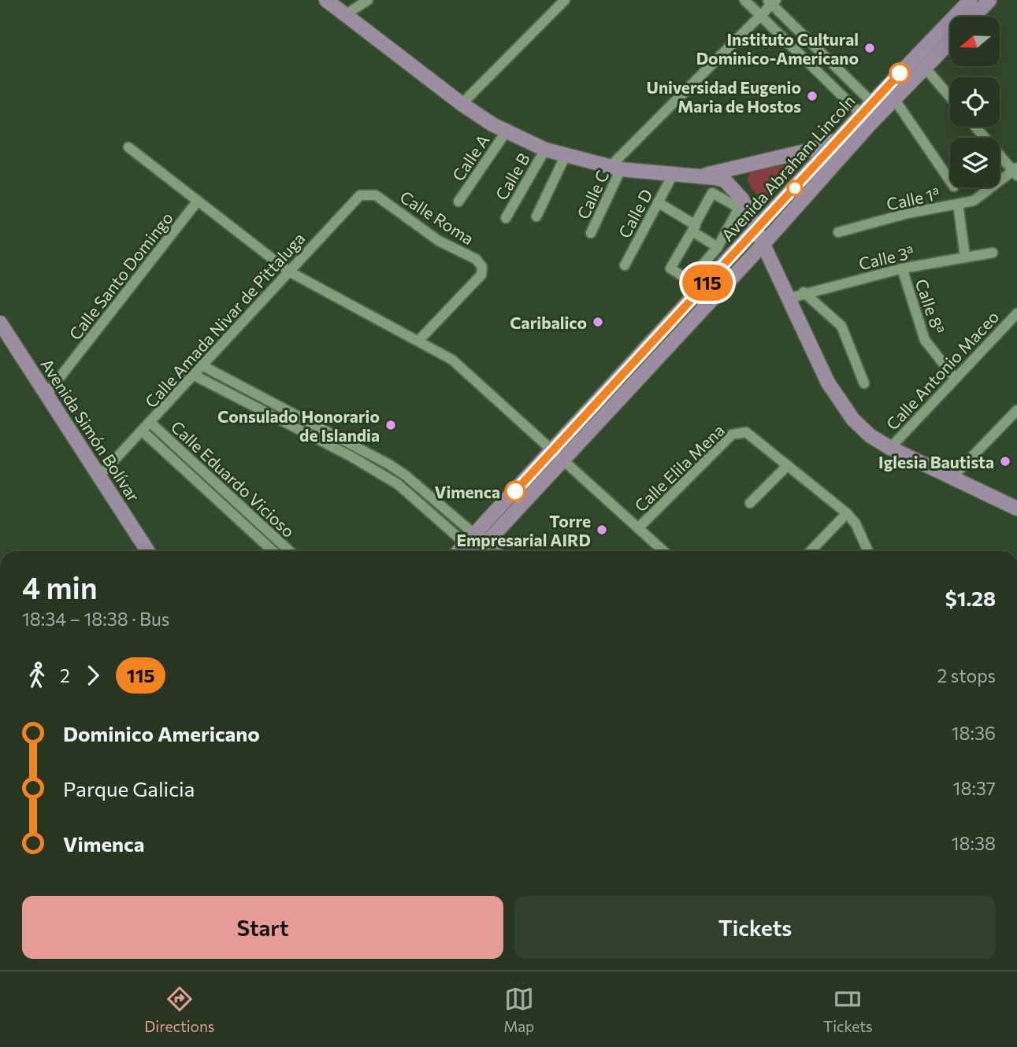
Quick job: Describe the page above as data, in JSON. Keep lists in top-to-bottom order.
{
  "streets": {
    "main road": ["Avenida Abraham Lincoln", "Avenida Simón Bolívar"],
    "street": [
      "Calle A",
      "Calle B",
      "Calle C",
      "Calle 1ª",
      "Calle D",
      "Calle Roma",
      "Calle 3ª",
      "Calle Santo Domingo",
      "Calle 8ª",
      "Calle Amada Nivar de Pittaluga",
      "Calle Antonio Maceo",
      "Calle Elila Mena",
      "Calle Eduardo Vicioso"
    ]
  },
  "crossings": [
    ["Calle Roma", "Calle Amada Nivar de Pittaluga"],
    ["Calle 3ª", "Calle 8ª"],
    ["Calle Santo Domingo", "Avenida Simón Bolívar"],
    ["Calle 8ª", "Calle Antonio Maceo"],
    ["Calle Amada Nivar de Pittaluga", "Avenida Simón Bolívar"],
    ["Calle Amada Nivar de Pittaluga", "Calle Eduardo Vicioso"]
  ],
  "places": [
    "Instituto Cultural Dominico-Americano",
    "Universidad Eugenio Maria de Hostos",
    "Caribalico",
    "Consulado Honorario de Islandia",
    "Iglesia Bautista",
    "Vimenca",
    "Torre Empresarial AIRD"
  ],
  "lines": ["bus line 115"],
  "north": "left",
  "page": {
    "on_map": "115",
    "heading": ["4 min", "18:34 – 18:38 · Bus", "$1.28"],
    "legs": ["2", "115", "2 stops"],
    "list": [
      {
        "name": "Dominico Americano",
        "value": "18:36"
      },
      {
        "name": "Parque Galicia",
        "value": "18:37"
      },
      {
        "name": "Vimenca",
        "value": "18:38"
      }
    ],
    "buttons": ["Start", "Tickets"],
    "tabs": ["Directions", "Map", "Tickets"]
  }
}
